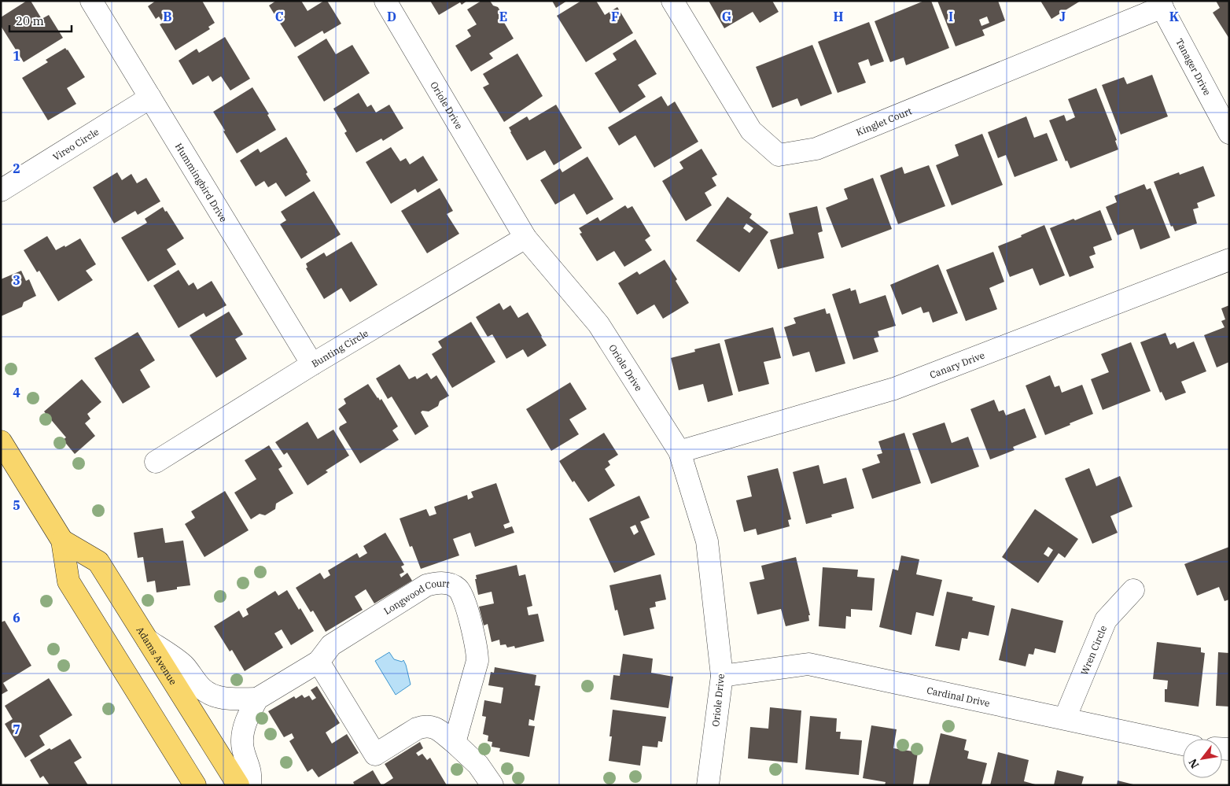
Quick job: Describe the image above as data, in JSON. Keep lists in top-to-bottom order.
{
  "streets": {
    "main road": ["Adams Avenue"],
    "street": [
      "Tanager Drive",
      "Oriole Drive",
      "Kinglet Court",
      "Vireo Circle",
      "Hummingbird Drive",
      "Bunting Circle",
      "Canary Drive",
      "Longwood Court",
      "Wren Circle",
      "Cardinal Drive"
    ]
  },
  "crossings": [
    ["Tanager Drive", "Kinglet Court"],
    ["Oriole Drive", "Bunting Circle"],
    ["Oriole Drive", "Canary Drive"],
    ["Oriole Drive", "Cardinal Drive"],
    ["Vireo Circle", "Hummingbird Drive"],
    ["Hummingbird Drive", "Bunting Circle"],
    ["Wren Circle", "Cardinal Drive"]
  ],
  "scale_bar": "20 m",
  "north": "bottom left",
  "grid": {
    "columns": [
      "B",
      "C",
      "D",
      "E",
      "F",
      "G",
      "H",
      "I",
      "J",
      "K"
    ],
    "rows": [
      "1",
      "2",
      "3",
      "4",
      "5",
      "6",
      "7"
    ]
  }
}
